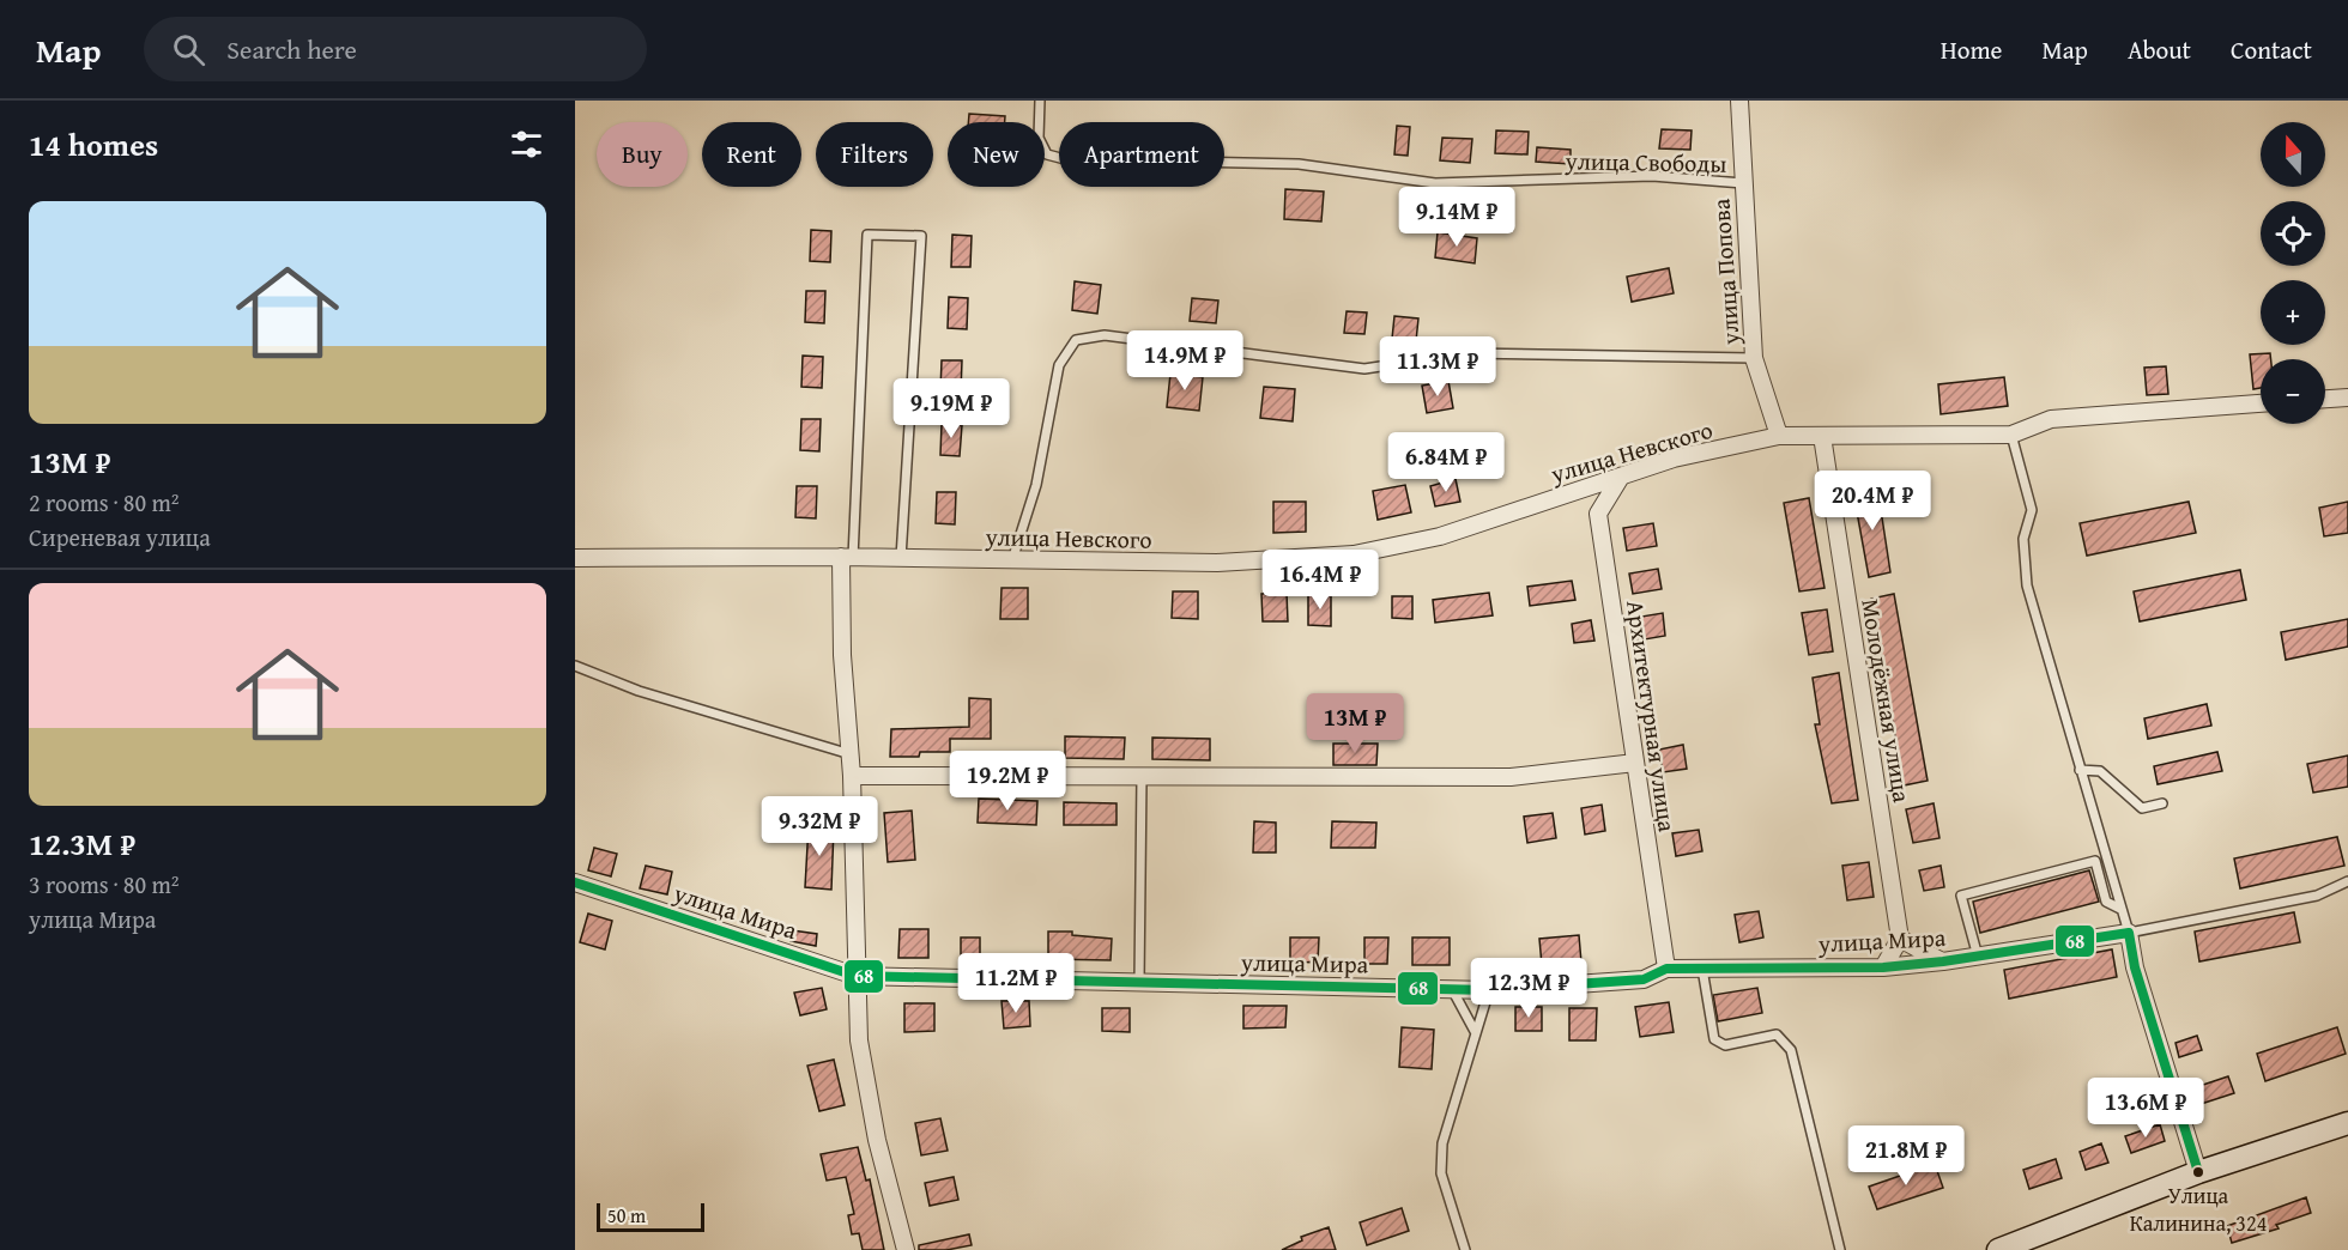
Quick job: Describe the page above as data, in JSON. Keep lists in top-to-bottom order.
{
  "streets": {
    "street": [
      "улица Попова",
      "улица Невского",
      "Молодёжная улица",
      "Архитектурная улица",
      "улица Мира"
    ],
    "lane": ["улица Свободы"]
  },
  "crossings": [
    ["улица Свободы", "улица Попова"],
    ["улица Попова", "улица Невского"],
    ["улица Невского", "Молодёжная улица"],
    ["улица Невского", "Архитектурная улица"],
    ["Архитектурная улица", "улица Мира"]
  ],
  "places": ["Улица Калинина, 324"],
  "lines": ["transit line 68"],
  "scale_bar": "50 m",
  "north": "top",
  "page": {
    "header": "Map",
    "search": "Search here",
    "nav": [
      "Home",
      "Map",
      "About",
      "Contact"
    ],
    "heading": "14 homes",
    "map_buttons": ["+", "−"],
    "chip": [
      "Buy",
      "Rent",
      "Filters",
      "New",
      "Apartment"
    ],
    "list": [
      {
        "name": "13M ₽",
        "note": "2 rooms · 80 m² · Сиреневая улица"
      },
      {
        "name": "12.3M ₽",
        "note": "3 rooms · 80 m² · улица Мира"
      }
    ],
    "price": [
      "9.14M ₽",
      "14.9M ₽",
      "11.3M ₽",
      "9.19M ₽",
      "6.84M ₽",
      "20.4M ₽",
      "16.4M ₽",
      "13M ₽",
      "19.2M ₽",
      "9.32M ₽",
      "11.2M ₽",
      "12.3M ₽",
      "13.6M ₽",
      "21.8M ₽"
    ],
    "scale": "50 m"
  }
}
